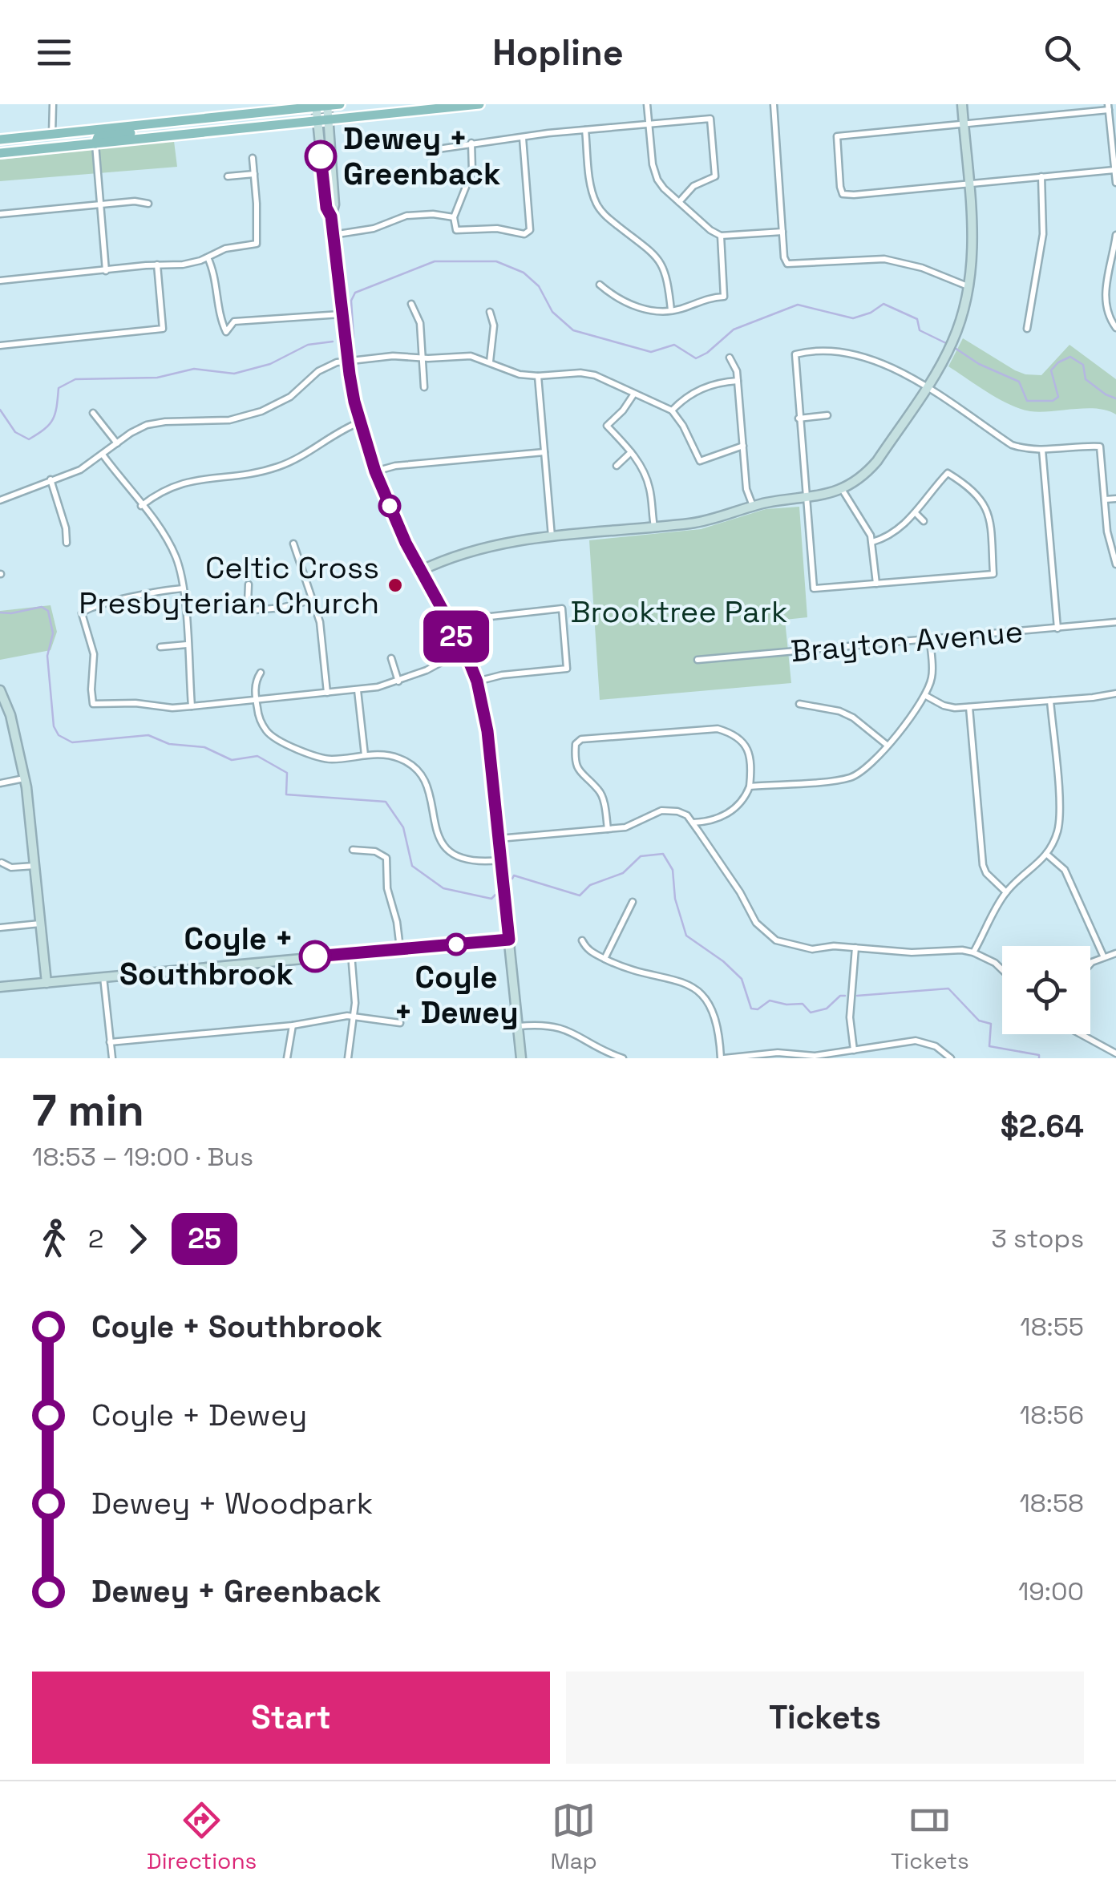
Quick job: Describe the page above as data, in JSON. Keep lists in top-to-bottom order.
{
  "streets": {
    "street": ["Brayton Avenue"]
  },
  "parks": ["Brooktree Park"],
  "places": [
    "Dewey + Greenback",
    "Celtic Cross Presbyterian Church",
    "Coyle + Dewey",
    "Coyle + Southbrook"
  ],
  "lines": ["bus line 25"],
  "page": {
    "header": "Hopline",
    "on_map": "25",
    "heading": ["7 min", "18:53 – 19:00 · Bus", "$2.64"],
    "legs": ["2", "25", "3 stops"],
    "list": [
      {
        "name": "Coyle + Southbrook",
        "value": "18:55"
      },
      {
        "name": "Coyle + Dewey",
        "value": "18:56"
      },
      {
        "name": "Dewey + Woodpark",
        "value": "18:58"
      },
      {
        "name": "Dewey + Greenback",
        "value": "19:00"
      }
    ],
    "buttons": ["Start", "Tickets"],
    "tabs": ["Directions", "Map", "Tickets"]
  }
}
